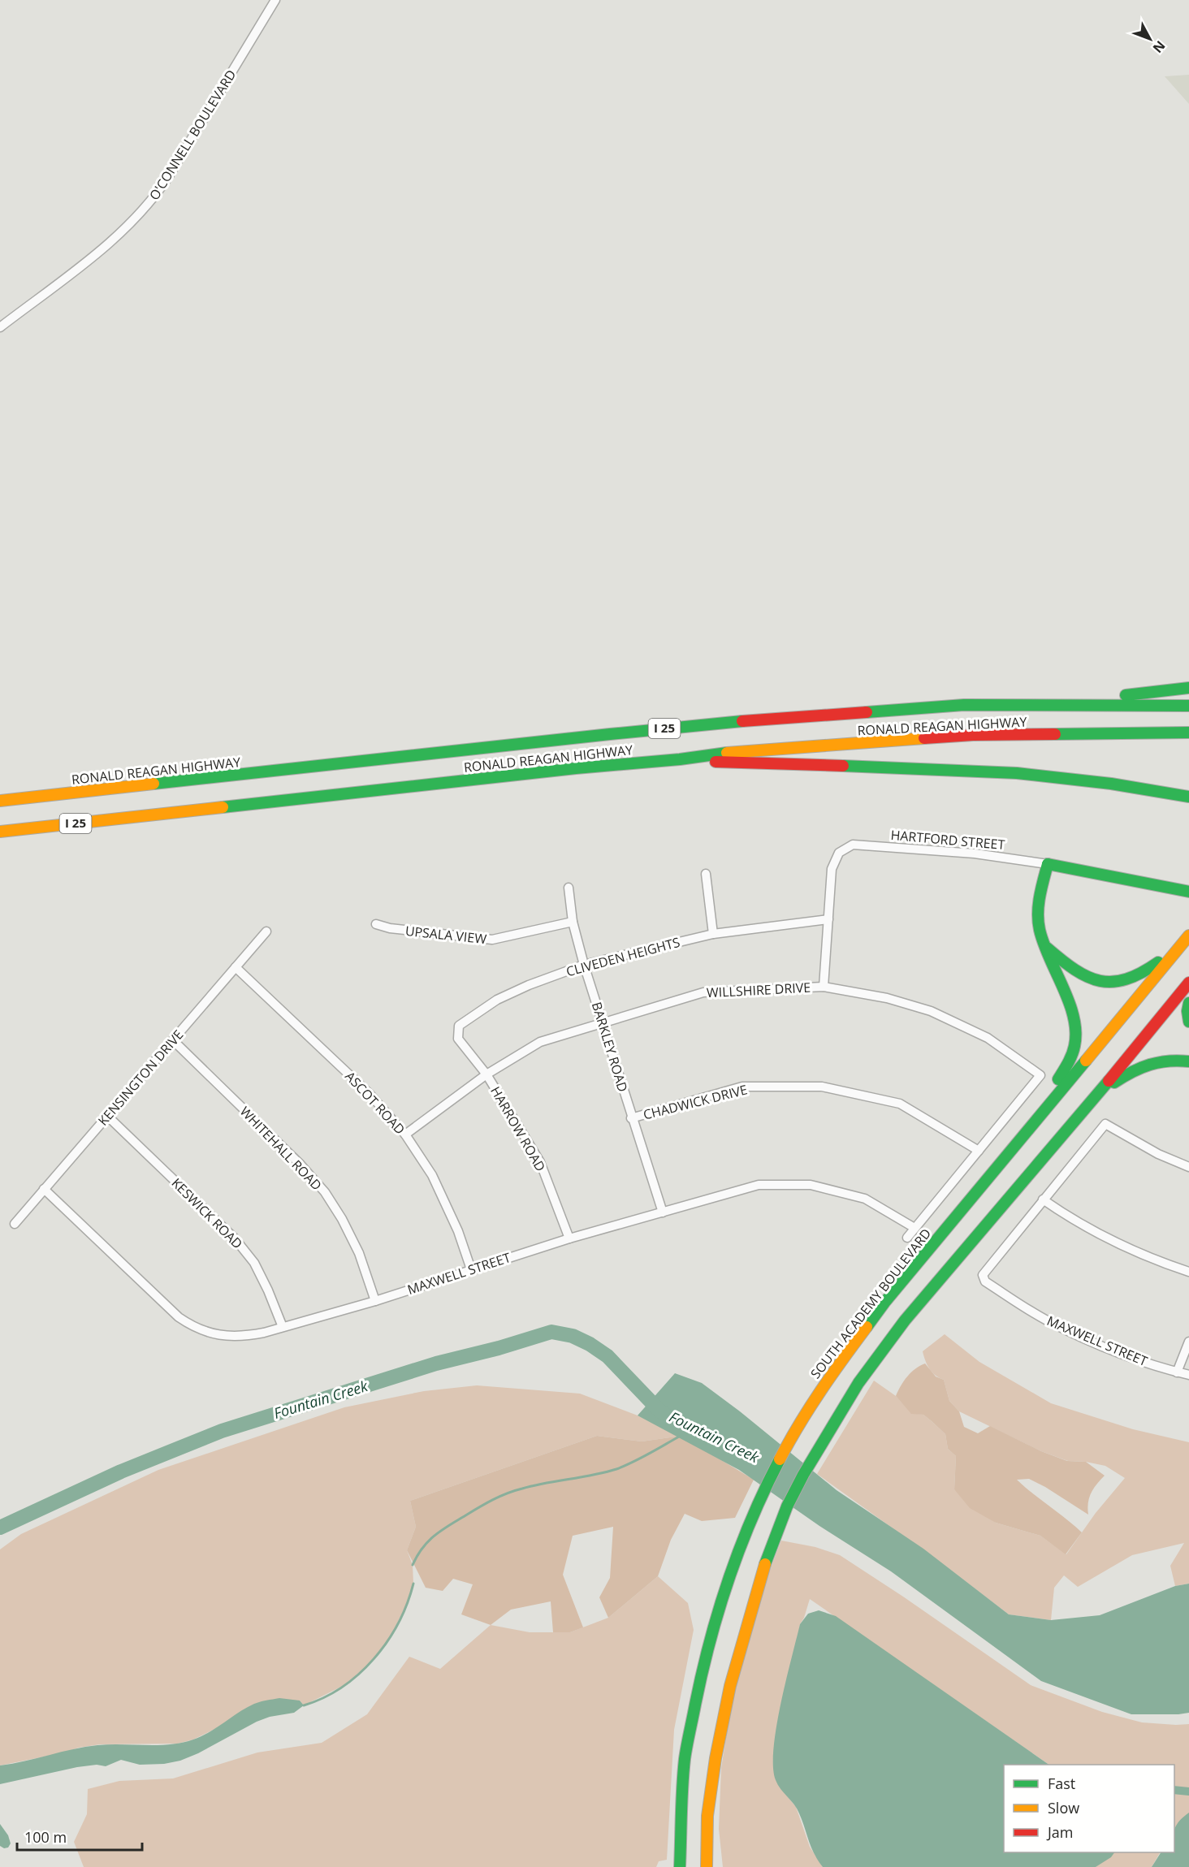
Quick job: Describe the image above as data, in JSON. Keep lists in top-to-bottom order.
{
  "streets": {
    "main road": [
      "RONALD REAGAN HIGHWAY",
      "I 25",
      "HARTFORD STREET",
      "SOUTH ACADEMY BOULEVARD"
    ],
    "street": [
      "O'CONNELL BOULEVARD",
      "UPSALA VIEW",
      "CLIVEDEN HEIGHTS",
      "WILLSHIRE DRIVE",
      "BARKLEY ROAD",
      "KENSINGTON DRIVE",
      "CHADWICK DRIVE",
      "ASCOT ROAD",
      "HARROW ROAD",
      "WHITEHALL ROAD",
      "KESWICK ROAD",
      "MAXWELL STREET"
    ]
  },
  "crossings": [
    ["HARTFORD STREET", "CLIVEDEN HEIGHTS"],
    ["HARTFORD STREET", "WILLSHIRE DRIVE"],
    ["UPSALA VIEW", "BARKLEY ROAD"],
    ["CLIVEDEN HEIGHTS", "WILLSHIRE DRIVE"],
    ["CLIVEDEN HEIGHTS", "BARKLEY ROAD"],
    ["CLIVEDEN HEIGHTS", "HARROW ROAD"],
    ["WILLSHIRE DRIVE", "BARKLEY ROAD"],
    ["WILLSHIRE DRIVE", "CHADWICK DRIVE"],
    ["WILLSHIRE DRIVE", "ASCOT ROAD"],
    ["WILLSHIRE DRIVE", "HARROW ROAD"],
    ["BARKLEY ROAD", "CHADWICK DRIVE"],
    ["BARKLEY ROAD", "MAXWELL STREET"],
    ["KENSINGTON DRIVE", "ASCOT ROAD"],
    ["KENSINGTON DRIVE", "WHITEHALL ROAD"],
    ["KENSINGTON DRIVE", "KESWICK ROAD"],
    ["KENSINGTON DRIVE", "MAXWELL STREET"],
    ["ASCOT ROAD", "MAXWELL STREET"],
    ["HARROW ROAD", "MAXWELL STREET"],
    ["WHITEHALL ROAD", "MAXWELL STREET"],
    ["KESWICK ROAD", "MAXWELL STREET"]
  ],
  "water": ["Fountain Creek"],
  "legend": ["Fast", "Slow", "Jam"],
  "scale_bar": "100 m",
  "north": "bottom right"
}
